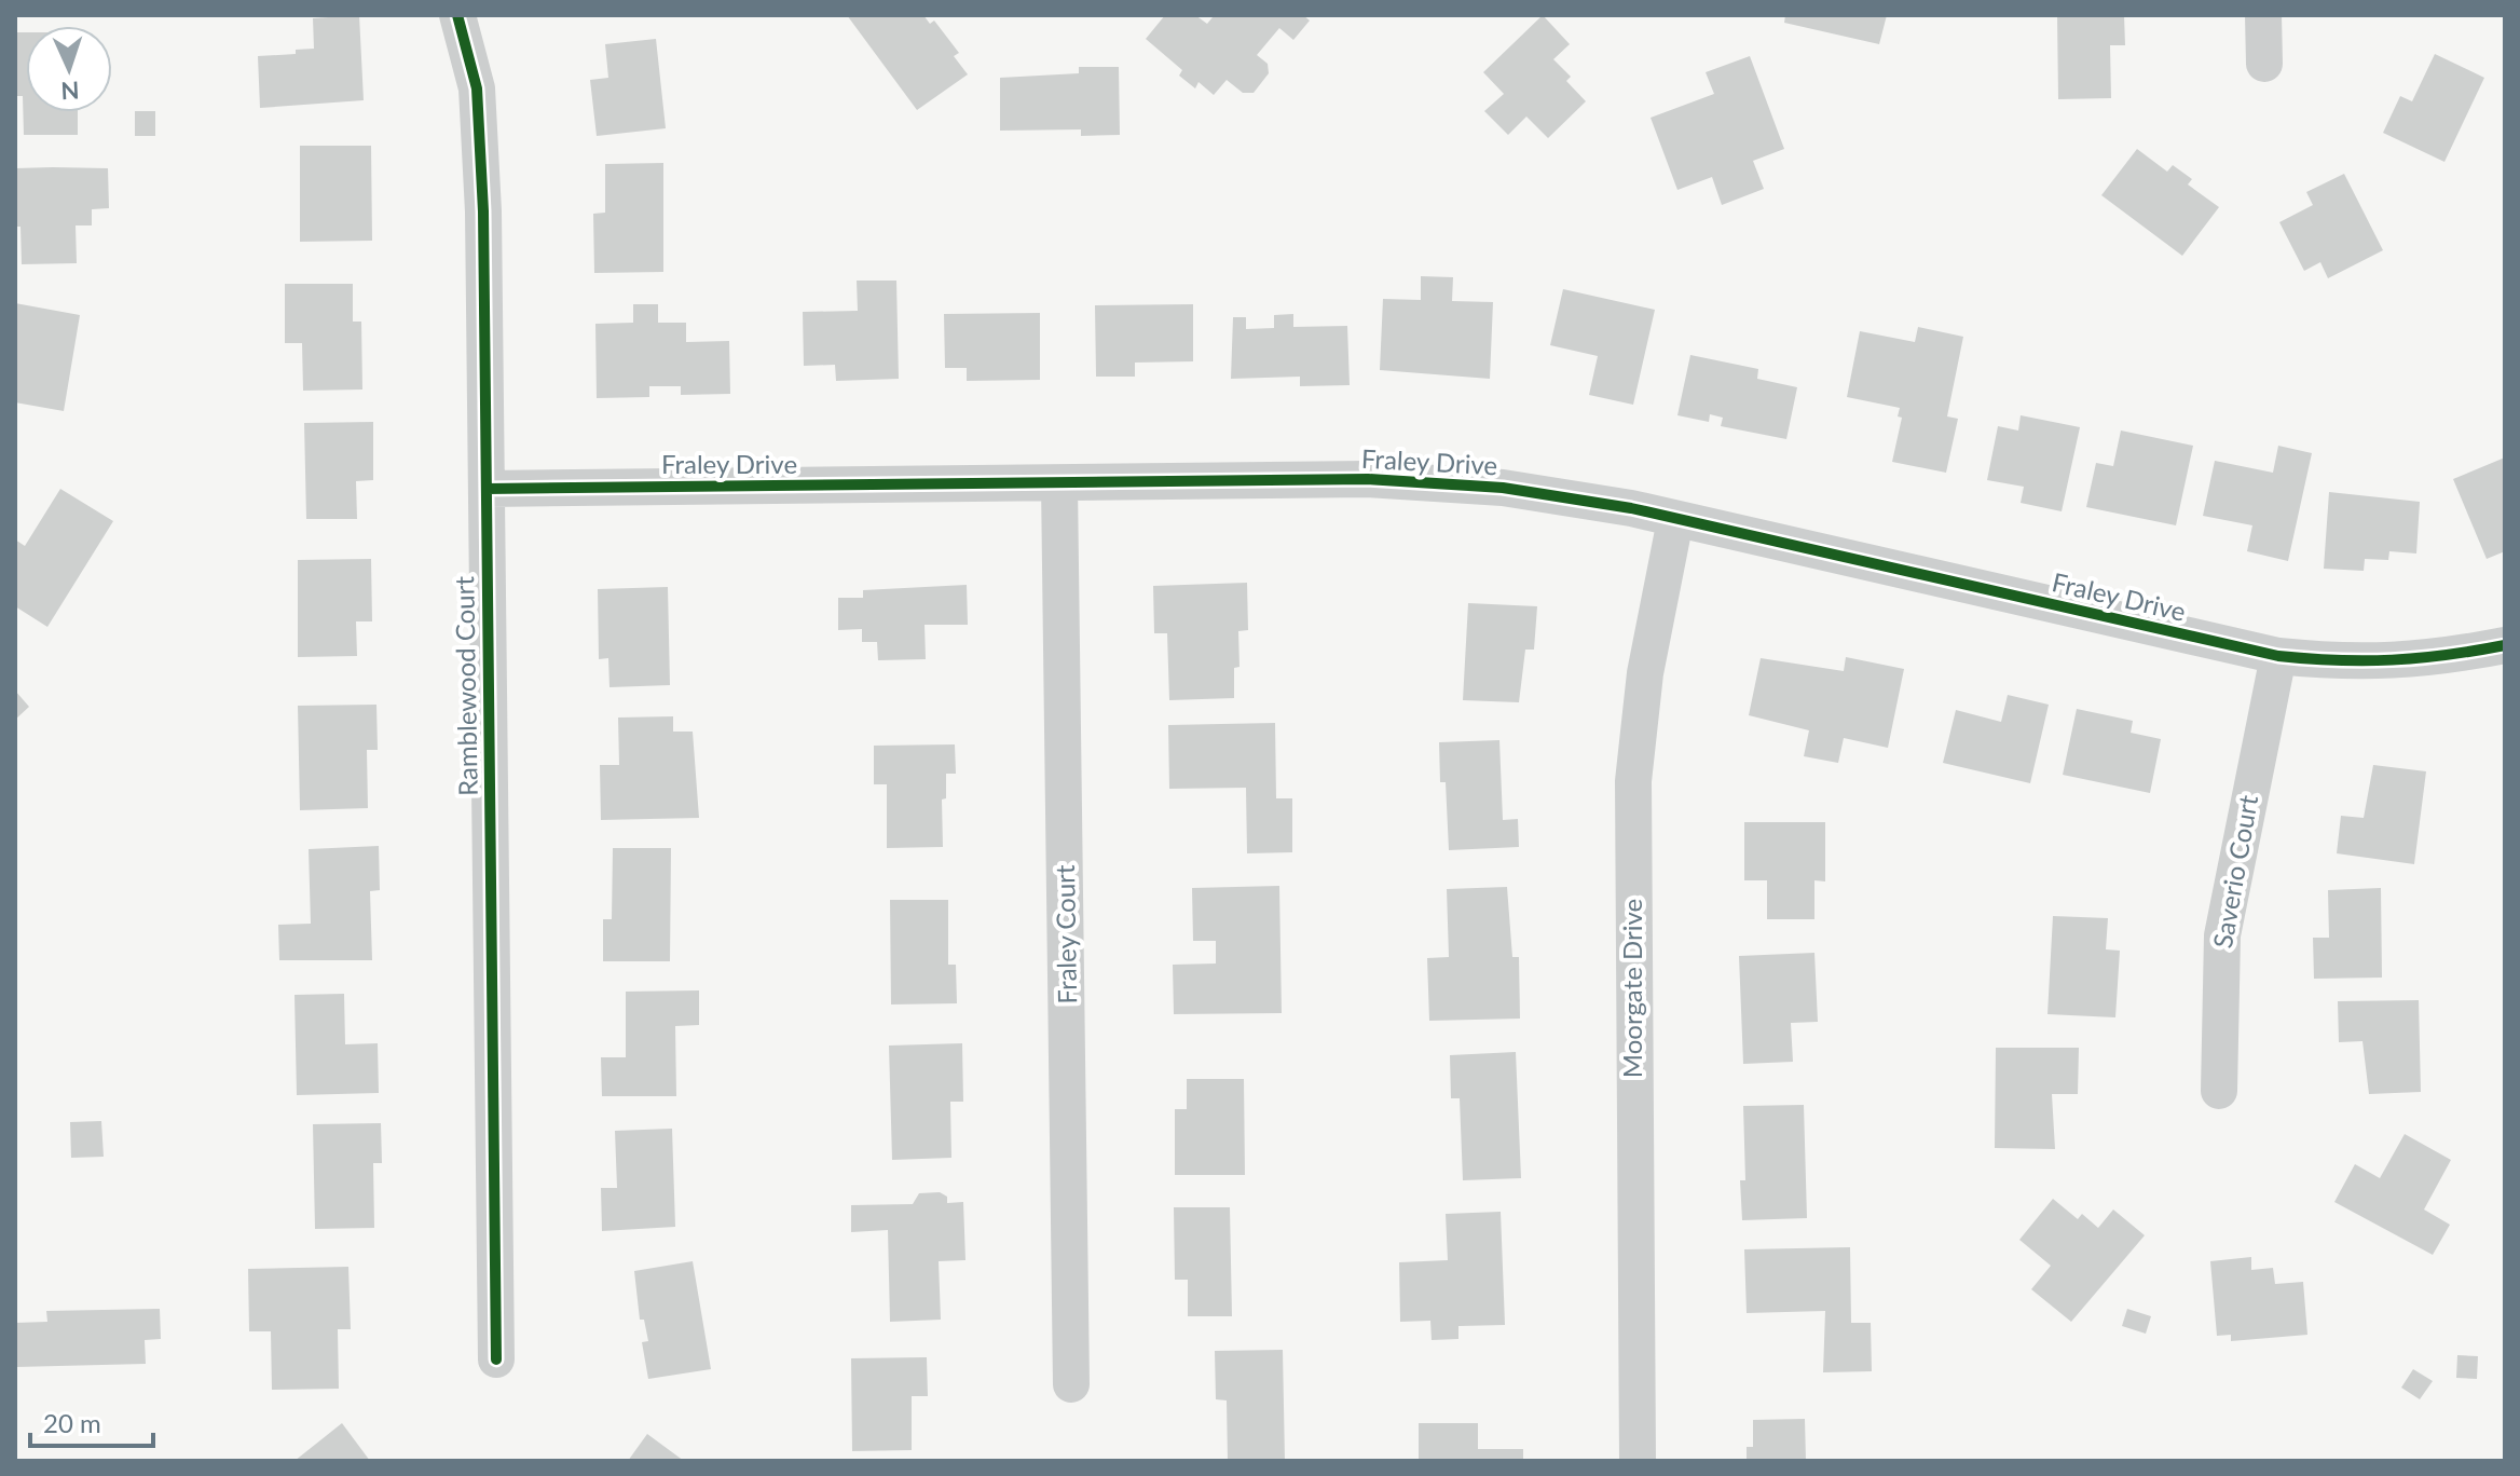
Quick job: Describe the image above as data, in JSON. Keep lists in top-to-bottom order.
{
  "streets": {
    "street": [
      "Fraley Drive",
      "Ramblewood Court",
      "Saverio Court",
      "Fraley Court",
      "Moorgate Drive"
    ]
  },
  "crossings": [
    ["Fraley Drive", "Ramblewood Court"],
    ["Fraley Drive", "Saverio Court"],
    ["Fraley Drive", "Fraley Court"],
    ["Fraley Drive", "Moorgate Drive"]
  ],
  "scale_bar": "20 m",
  "north": "bottom"
}
